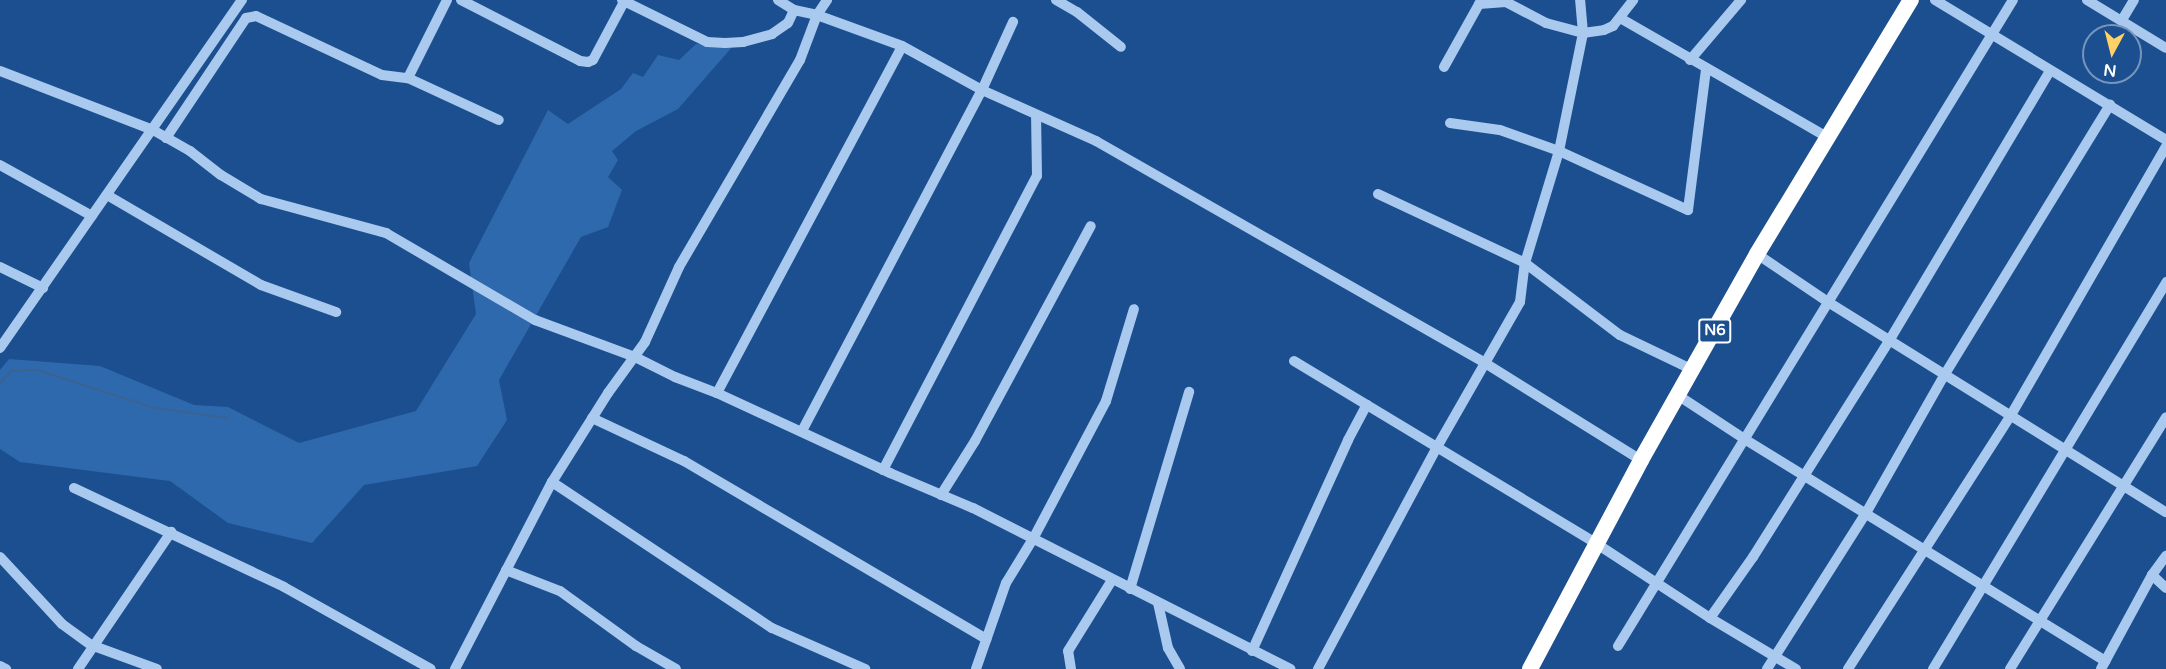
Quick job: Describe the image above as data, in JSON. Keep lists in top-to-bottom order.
{
  "streets": {
    "highway": ["N6"]
  },
  "north": "bottom"
}
